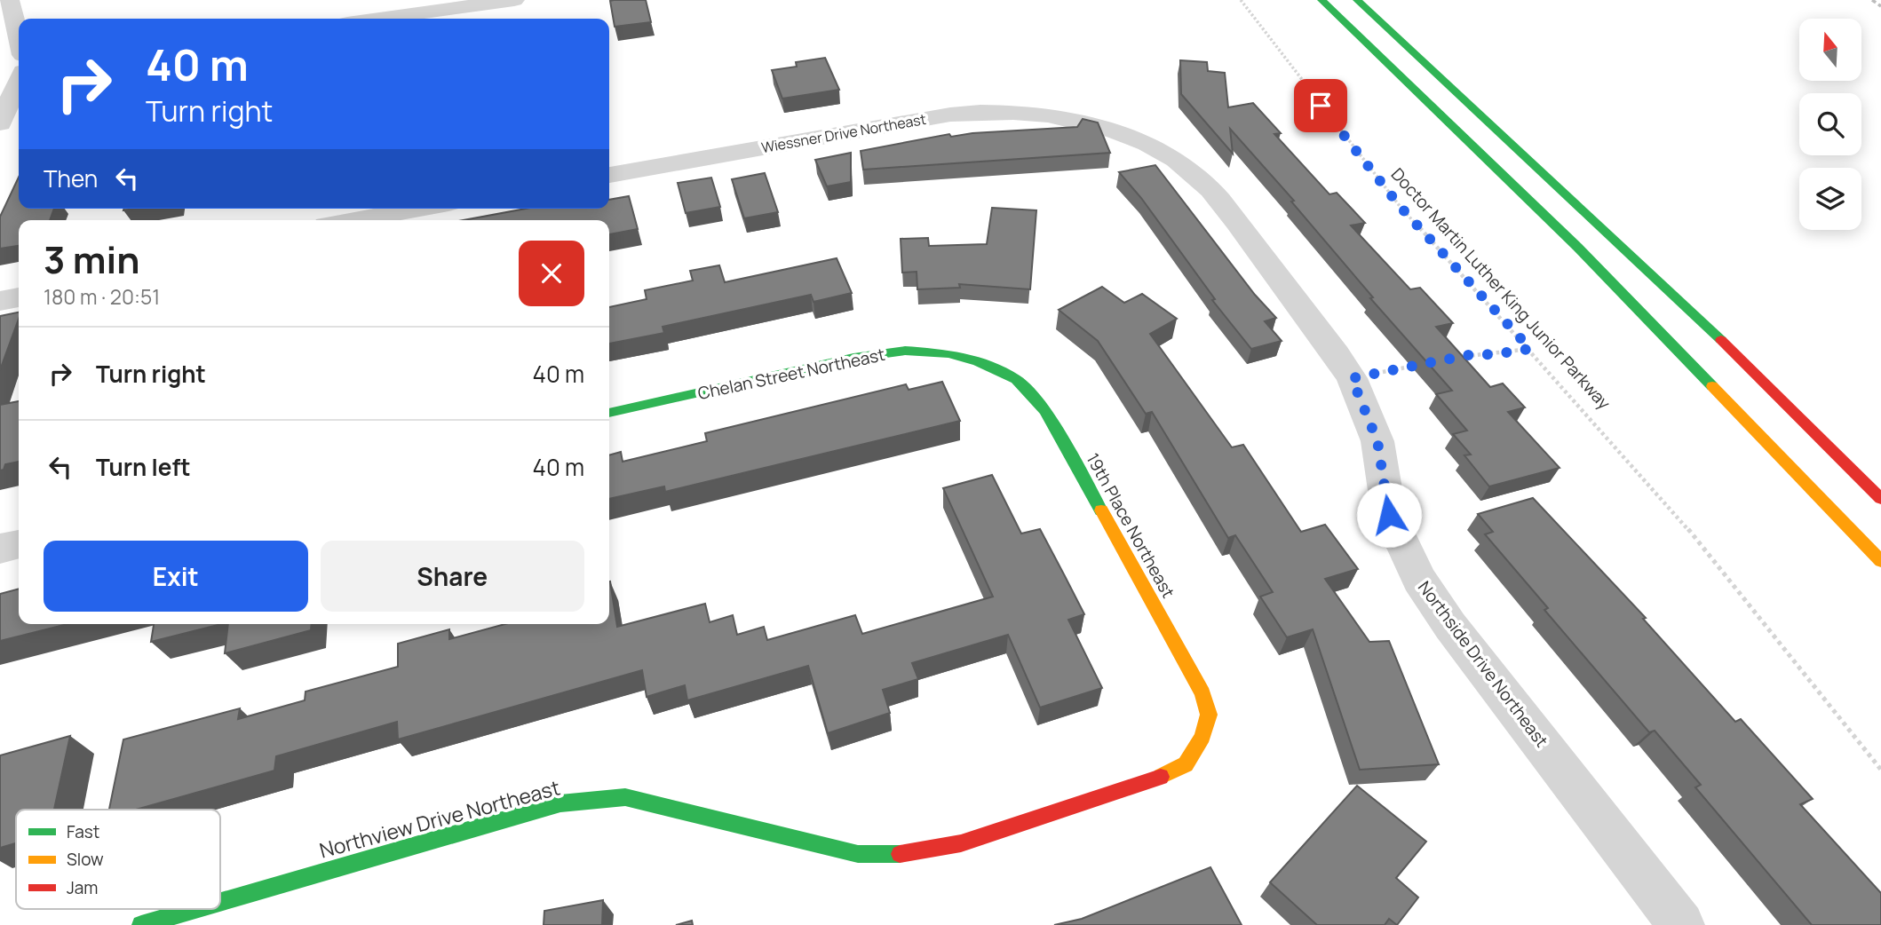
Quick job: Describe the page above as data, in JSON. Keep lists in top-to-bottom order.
{
  "streets": {
    "main road": ["Chelan Street Northeast", "19th Place Northeast", "Northview Drive Northeast"],
    "street": ["Wiessner Drive Northeast", "Northside Drive Northeast"],
    "path": ["Doctor Martin Luther King Junior Parkway"]
  },
  "crossings": [
    ["Wiessner Drive Northeast", "Northside Drive Northeast"],
    ["Chelan Street Northeast", "19th Place Northeast"],
    ["19th Place Northeast", "Northview Drive Northeast"]
  ],
  "legend": ["Fast", "Slow", "Jam"],
  "north": "top",
  "page": {
    "turn": ["40 m", "Turn right"],
    "then": "Then",
    "heading": ["3 min", "180 m · 20:51"],
    "list": [
      {
        "name": "Turn right",
        "value": "40 m"
      },
      {
        "name": "Turn left",
        "value": "40 m"
      }
    ],
    "buttons": ["Exit", "Share"]
  }
}
